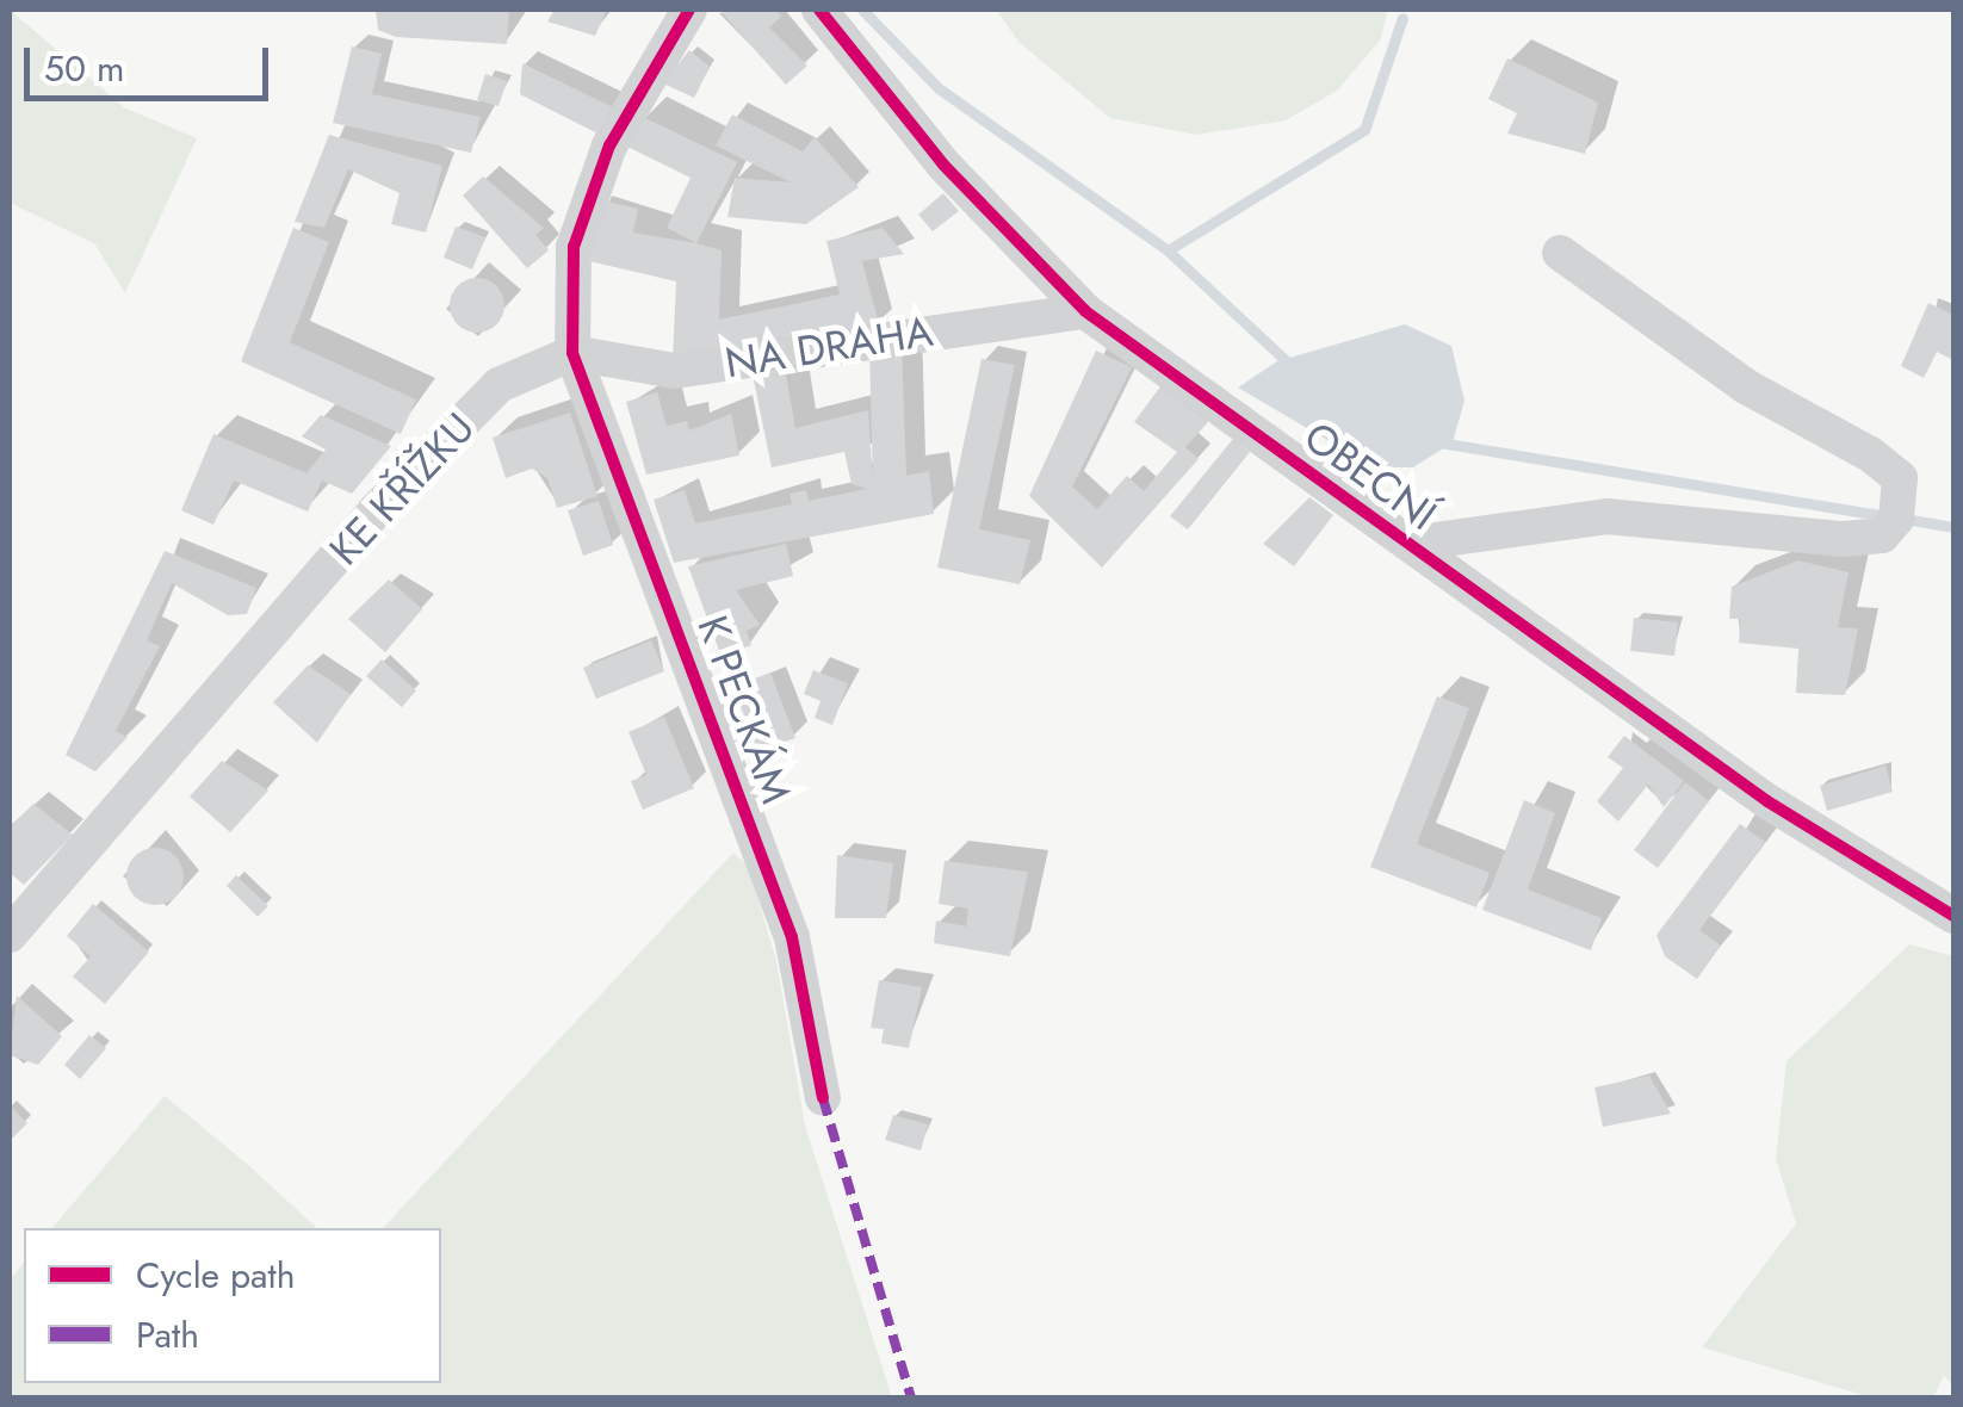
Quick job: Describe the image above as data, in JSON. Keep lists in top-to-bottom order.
{
  "streets": {
    "street": [
      "NA DRAHA",
      "OBECNÍ",
      "KE KŘÍŽKU",
      "K PECKÁM"
    ]
  },
  "crossings": [
    ["NA DRAHA", "OBECNÍ"],
    ["NA DRAHA", "KE KŘÍŽKU"],
    ["NA DRAHA", "K PECKÁM"],
    ["KE KŘÍŽKU", "K PECKÁM"]
  ],
  "legend": ["Cycle path", "Path"],
  "scale_bar": "50 m"
}
